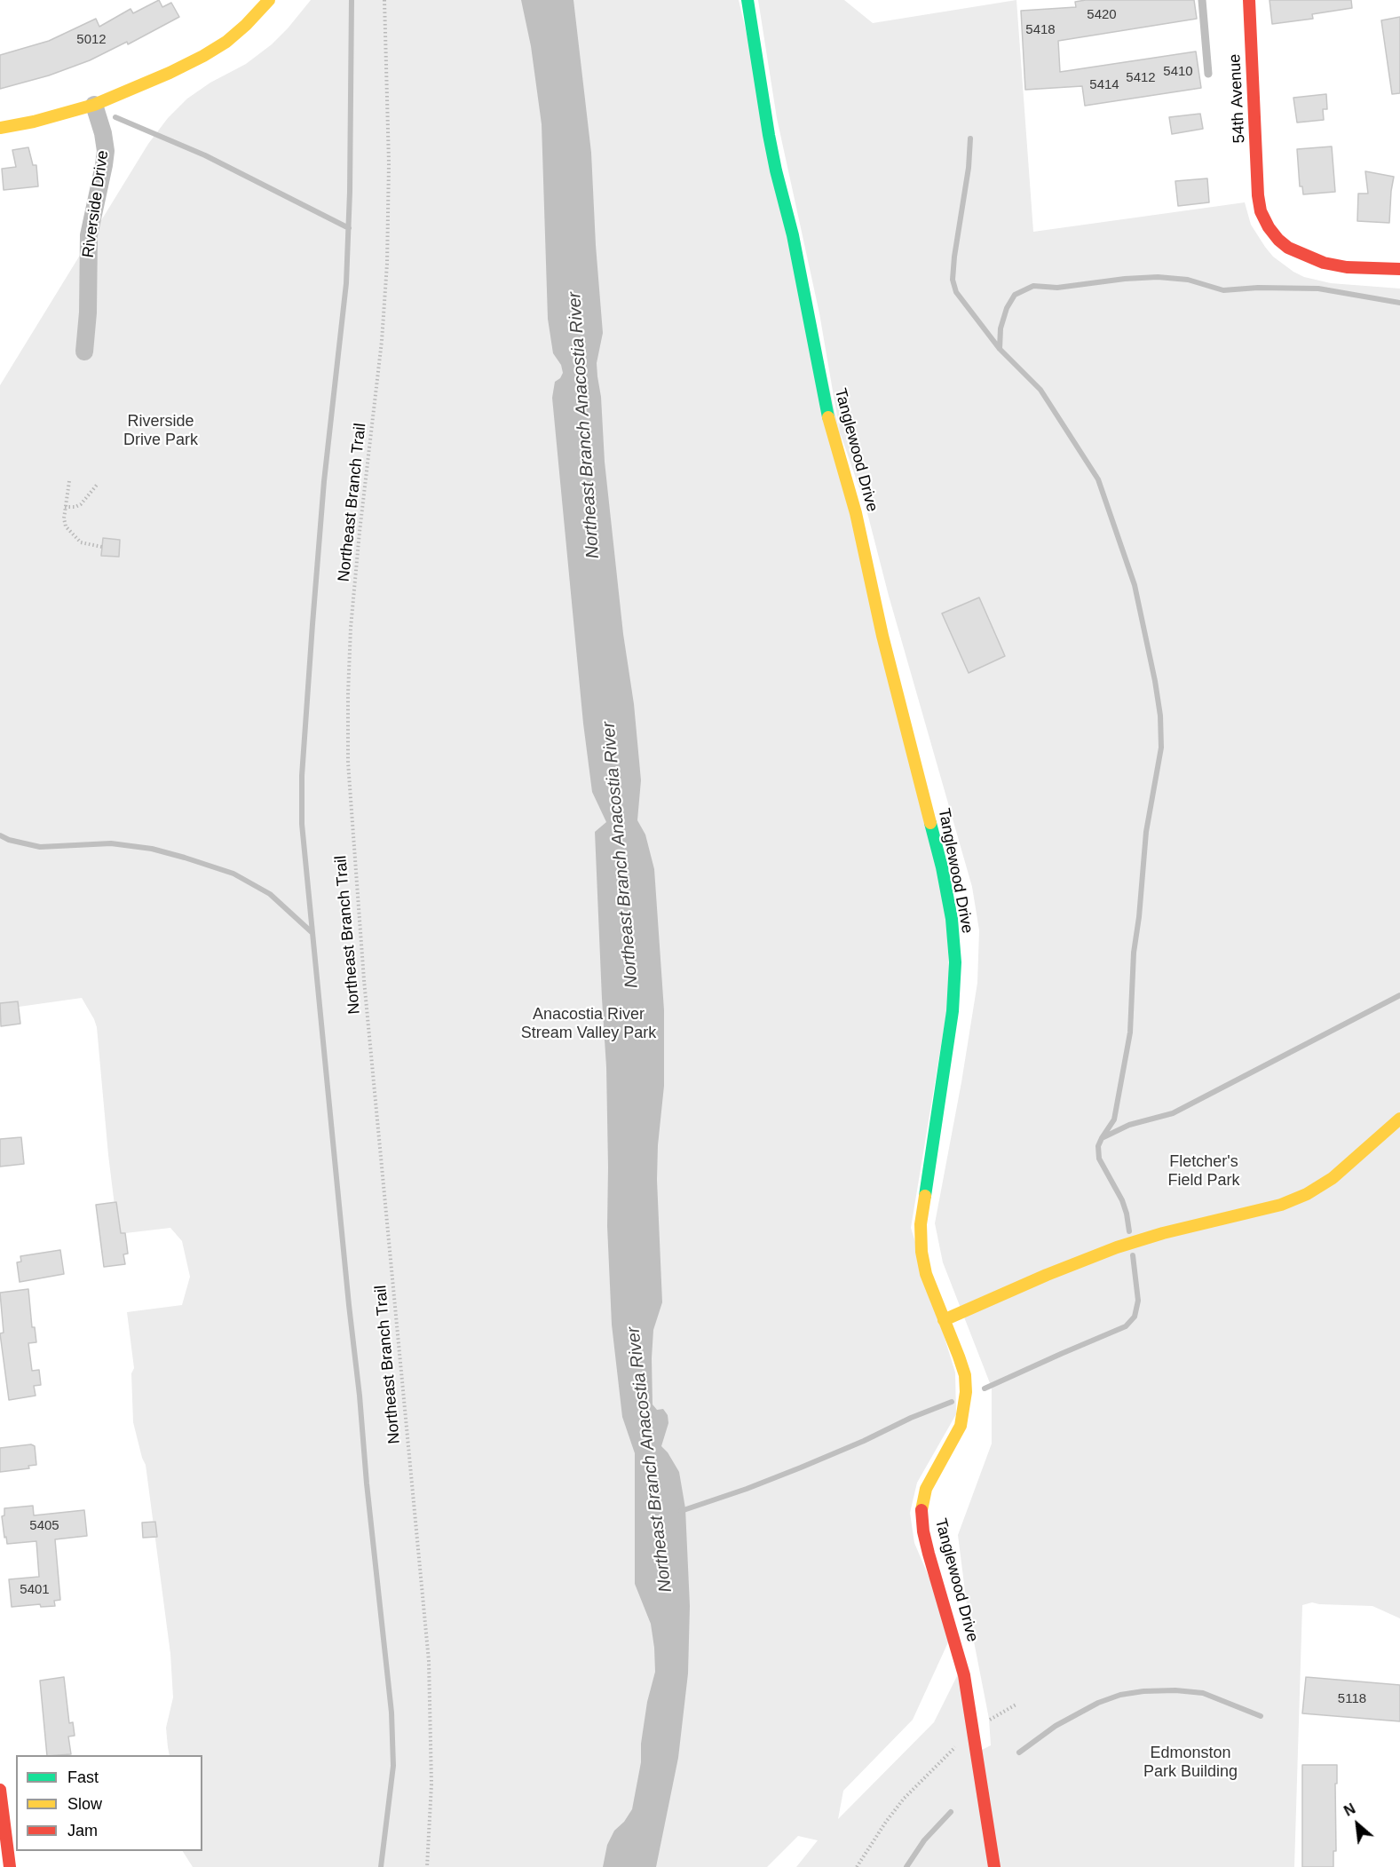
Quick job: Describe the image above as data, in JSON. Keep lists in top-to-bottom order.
{
  "streets": {
    "street": ["54th Avenue", "Riverside Drive", "Tanglewood Drive"],
    "path": ["Northeast Branch Trail"]
  },
  "water": ["Northeast Branch Anacostia River"],
  "parks": [
    "Riverside Drive Park",
    "Anacostia River Stream Valley Park",
    "Fletcher's Field Park",
    "Edmonston Park Building"
  ],
  "house_numbers": [
    "5420",
    "5418",
    "5012",
    "5410",
    "5412",
    "5414",
    "5405",
    "5401",
    "5118"
  ],
  "legend": ["Fast", "Slow", "Jam"],
  "north": "top left"
}
